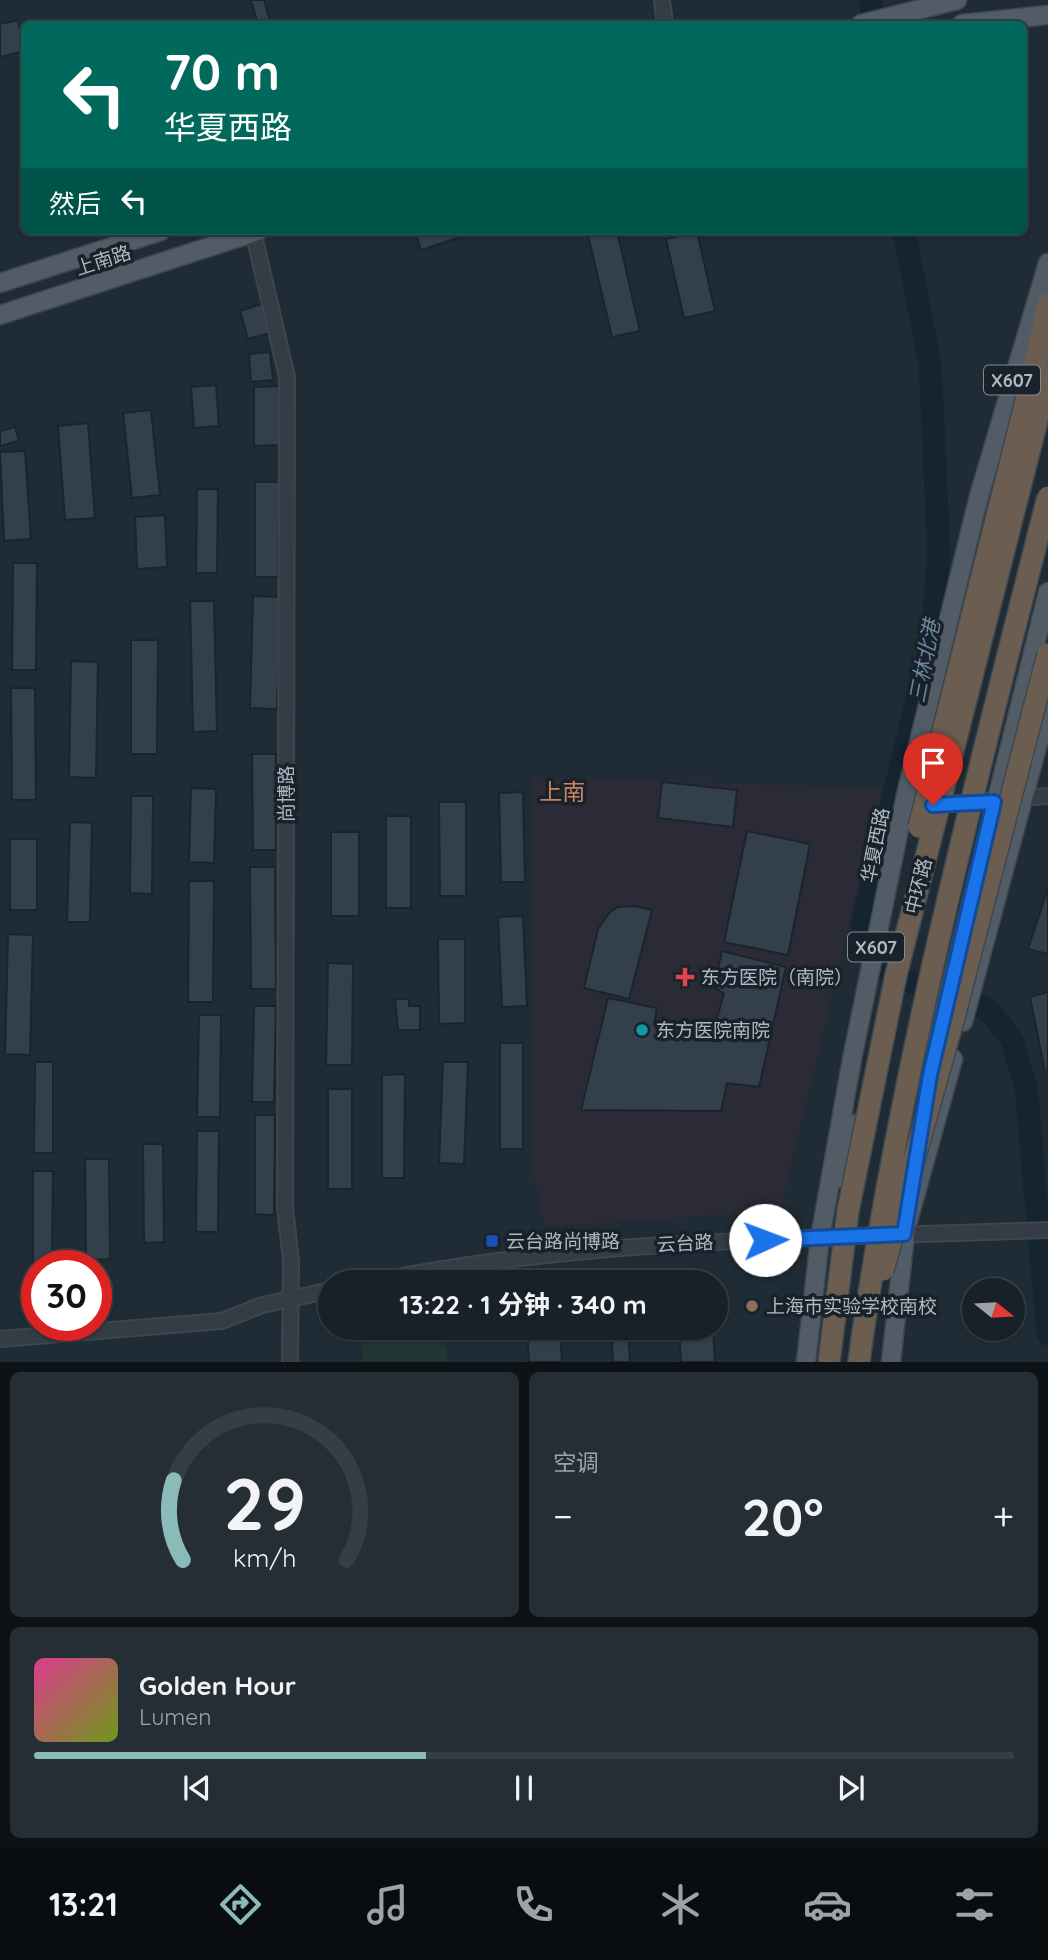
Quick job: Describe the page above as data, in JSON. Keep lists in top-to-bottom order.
{
  "streets": {
    "highway": ["中环路"],
    "main road": ["上南路", "X607", "华夏西路"],
    "street": ["尚博路", "云台路"]
  },
  "crossings": [
    ["华夏西路", "云台路"]
  ],
  "districts": ["上南"],
  "water": ["三林北港"],
  "places": {
    "health": ["东方医院（南院）"],
    "other": ["东方医院南院", "上海市实验学校南校"],
    "transit": ["云台路尚博路"]
  },
  "north": "right",
  "page": {
    "turn": ["70 m", "华夏西路"],
    "then": "然后",
    "limit": "30",
    "trip": "13:22 · 1 分钟 · 340 m",
    "tile": "空调",
    "heat": ["−", "20°", "+"],
    "song": ["Golden Hour", "Lumen"],
    "tabs": "13:21",
    "gauge": ["29", "km/h"]
  }
}
